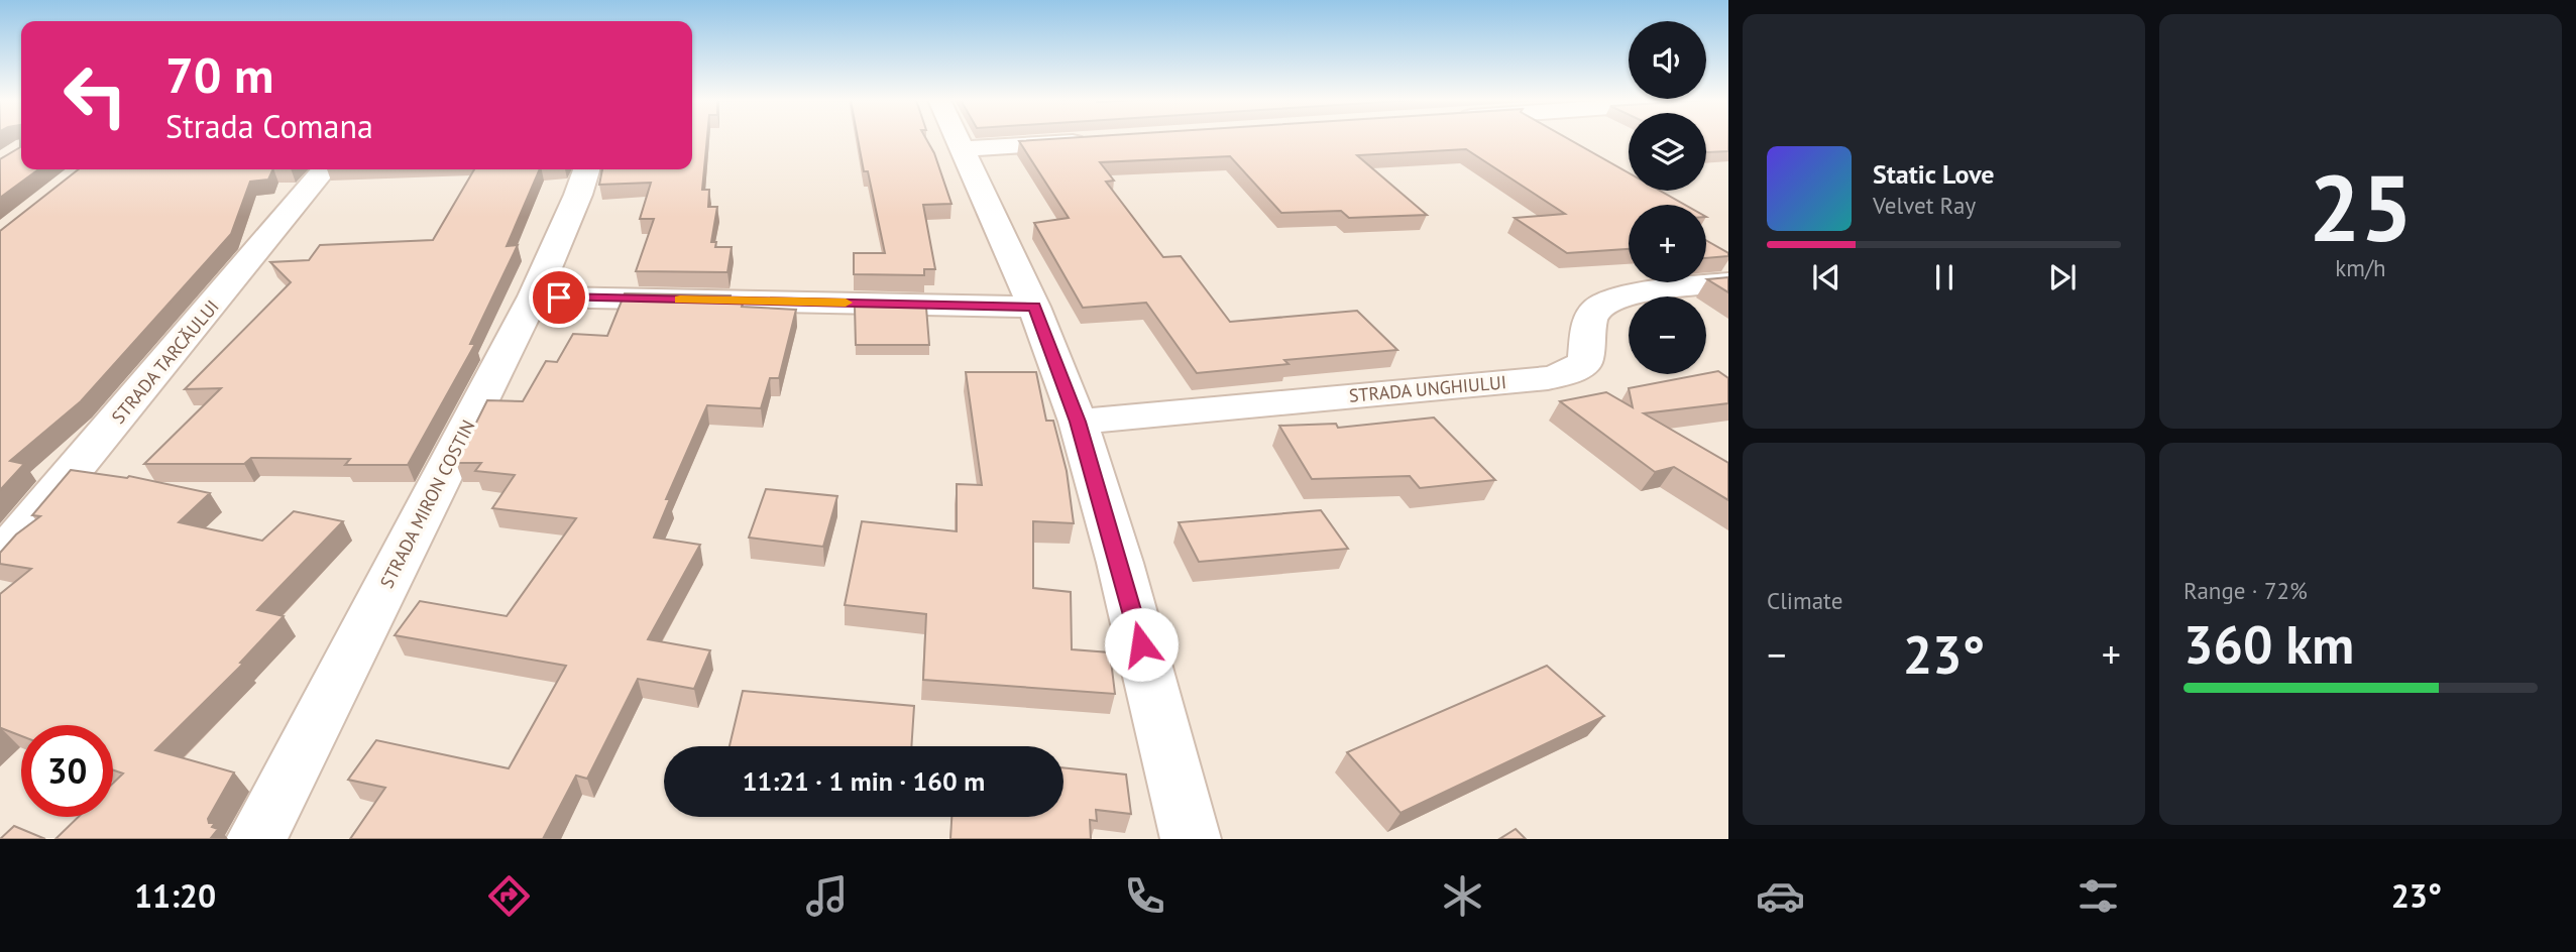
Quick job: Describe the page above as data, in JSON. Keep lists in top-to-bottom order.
{
  "streets": {
    "street": ["STRADA TARCĂULUI", "STRADA UNGHIULUI", "STRADA MIRON COSTIN"]
  },
  "page": {
    "tile": [
      ["25", "km/h"],
      "Climate",
      ["Range · 72%", "360 km"]
    ],
    "map_buttons": ["+", "−"],
    "turn": ["70 m", "Strada Comana"],
    "song": ["Static Love", "Velvet Ray"],
    "heat": ["−", "23°", "+"],
    "limit": "30",
    "trip": "11:21 · 1 min · 160 m",
    "tabs": ["11:20", "23°"]
  }
}
